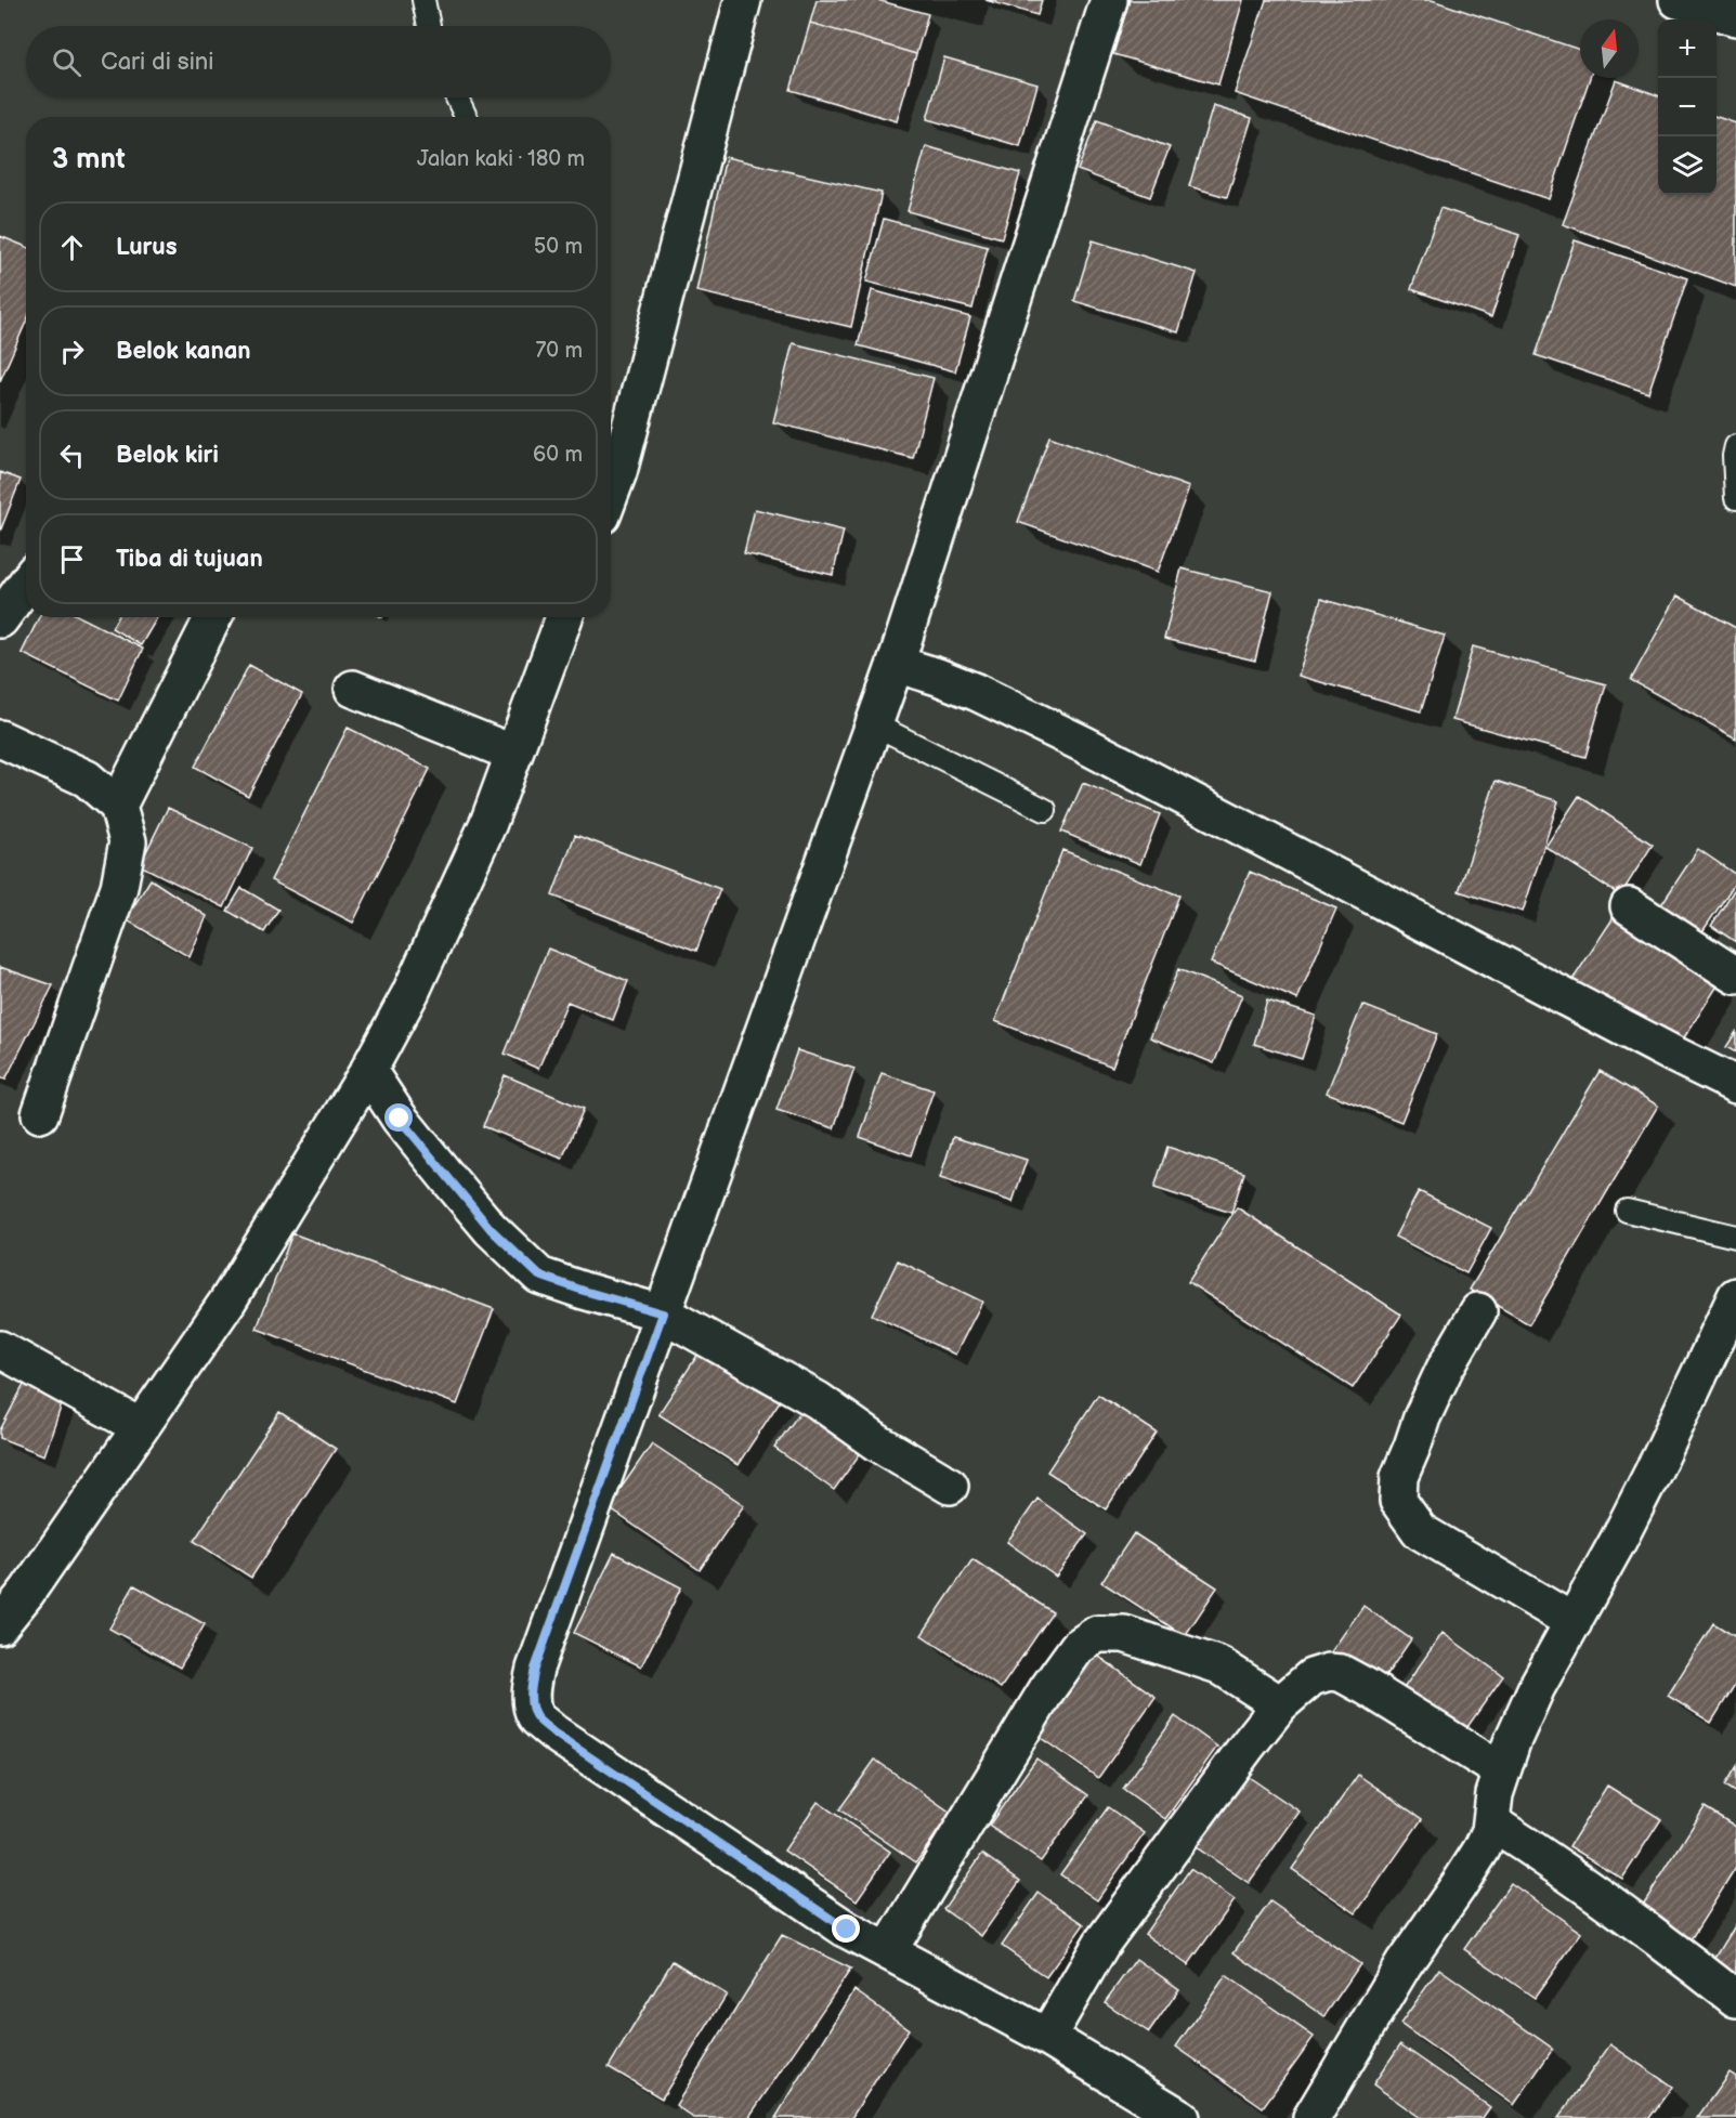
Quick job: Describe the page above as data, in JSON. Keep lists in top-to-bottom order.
{
  "north": "top",
  "page": {
    "map_buttons": ["+", "−"],
    "search": "Cari di sini",
    "heading": ["3 mnt", "Jalan kaki · 180 m"],
    "list": [
      ["Lurus", "50 m"],
      ["Belok kanan", "70 m"],
      ["Belok kiri", "60 m"],
      "Tiba di tujuan"
    ]
  }
}
